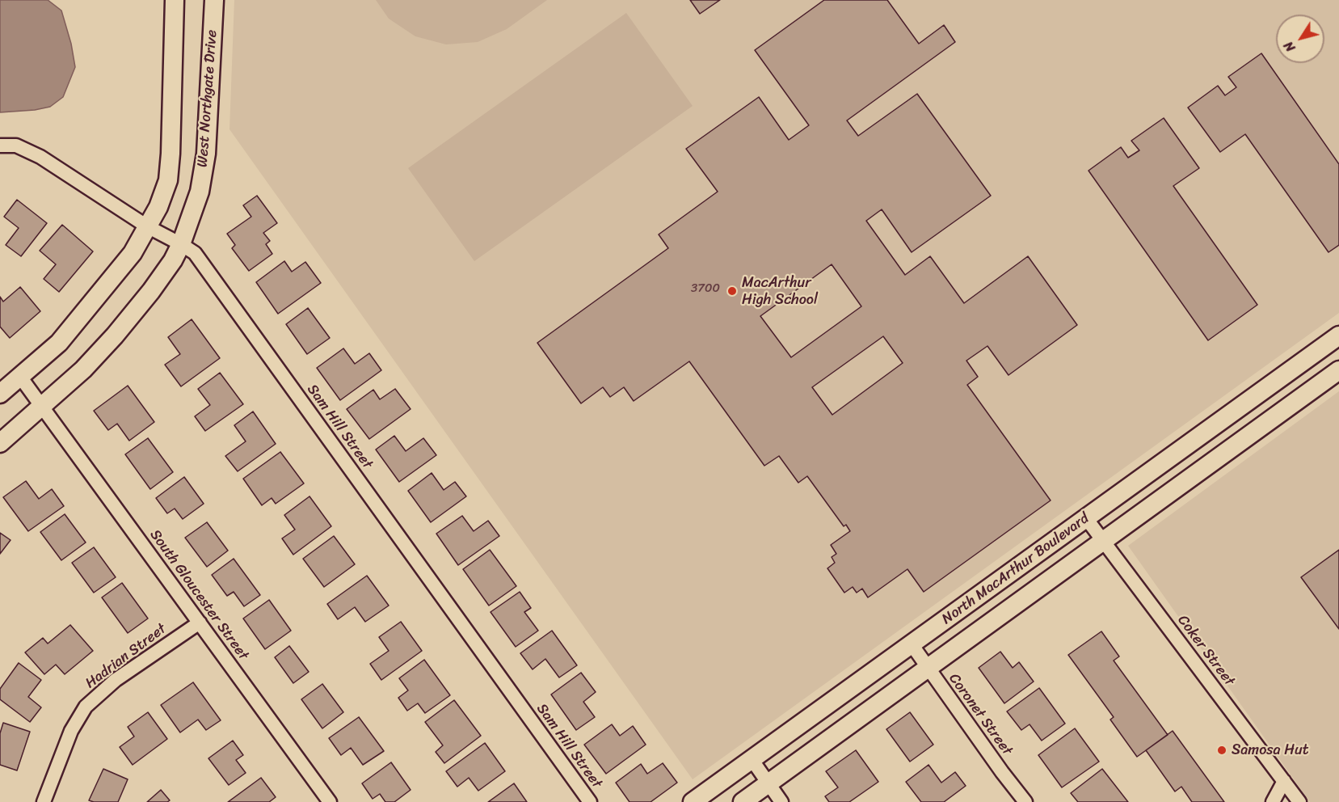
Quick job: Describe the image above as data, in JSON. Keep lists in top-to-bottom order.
{
  "streets": {
    "main road": ["West Northgate Drive", "North MacArthur Boulevard"],
    "street": [
      "Sam Hill Street",
      "South Gloucester Street",
      "Coker Street",
      "Hadrian Street",
      "Coronet Street"
    ]
  },
  "crossings": [
    ["West Northgate Drive", "Sam Hill Street"],
    ["West Northgate Drive", "South Gloucester Street"],
    ["North MacArthur Boulevard", "Coker Street"],
    ["North MacArthur Boulevard", "Coronet Street"],
    ["South Gloucester Street", "Hadrian Street"]
  ],
  "places": ["MacArthur High School", "Samosa Hut"],
  "house_numbers": ["3700"],
  "north": "bottom left"
}
